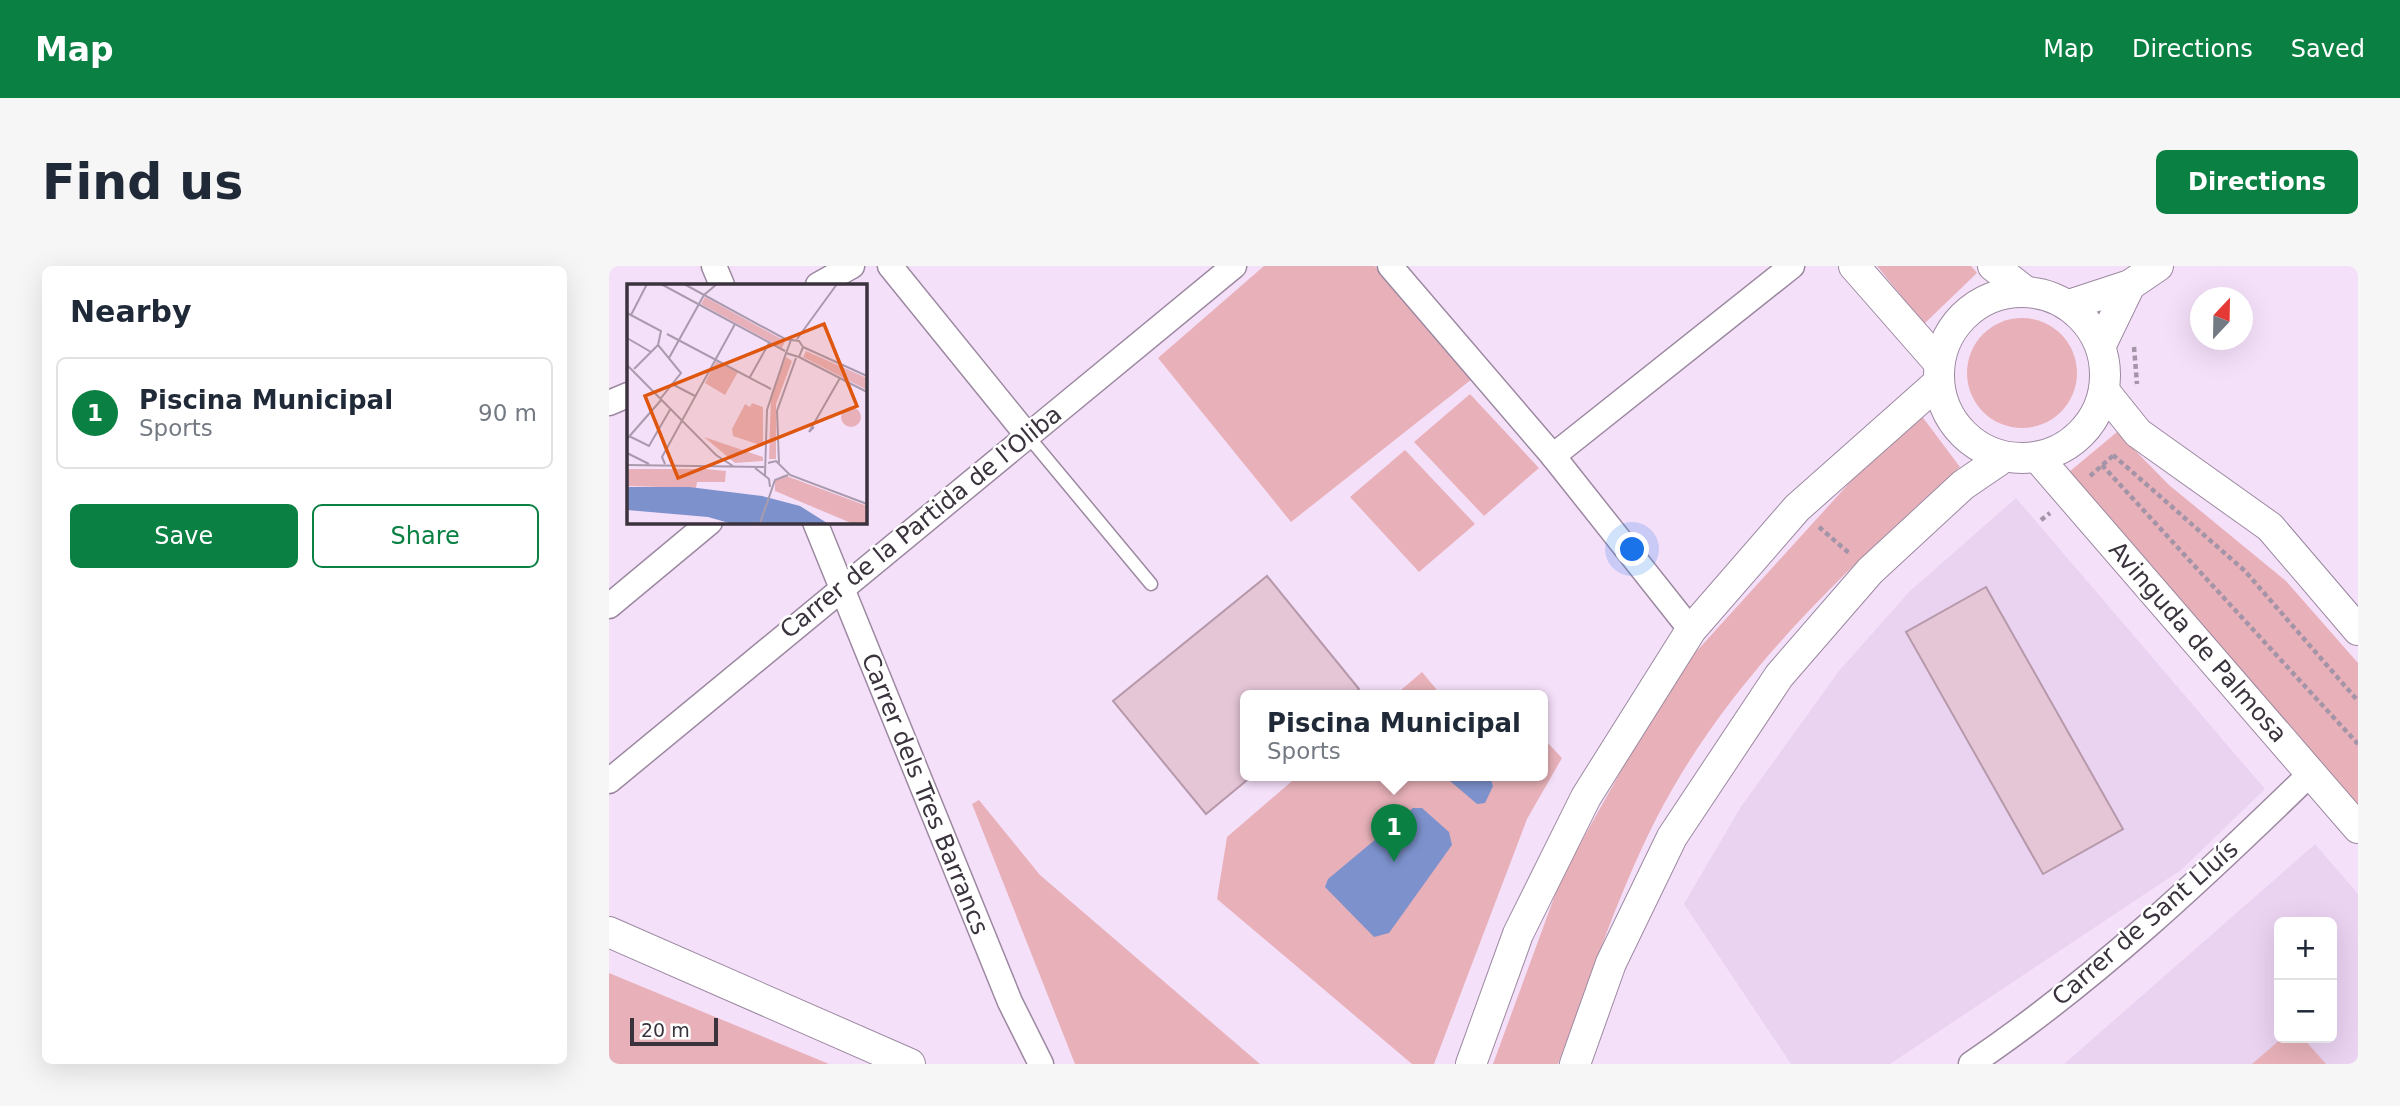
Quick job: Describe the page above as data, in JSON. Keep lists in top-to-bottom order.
{
  "streets": {
    "street": [
      "Carrer de la Partida de l'Oliba",
      "Avinguda de Palmosa",
      "Carrer dels Tres Barrancs",
      "Carrer de Sant Lluís"
    ]
  },
  "crossings": [
    ["Carrer de la Partida de l'Oliba", "Carrer dels Tres Barrancs"],
    ["Avinguda de Palmosa", "Carrer de Sant Lluís"]
  ],
  "scale_bar": "20 m",
  "north": "top",
  "page": {
    "header": "Map",
    "nav": ["Map", "Directions", "Saved"],
    "buttons": [
      "Directions",
      ["Save", "Share"]
    ],
    "title": "Find us",
    "heading": "Nearby",
    "list": [
      {
        "mark": "1",
        "name": "Piscina Municipal",
        "note": "Sports",
        "value": "90 m"
      }
    ],
    "popup": ["Piscina Municipal", "Sports"],
    "pins": "1",
    "map_buttons": ["+", "−"],
    "scale": "20 m"
  }
}
